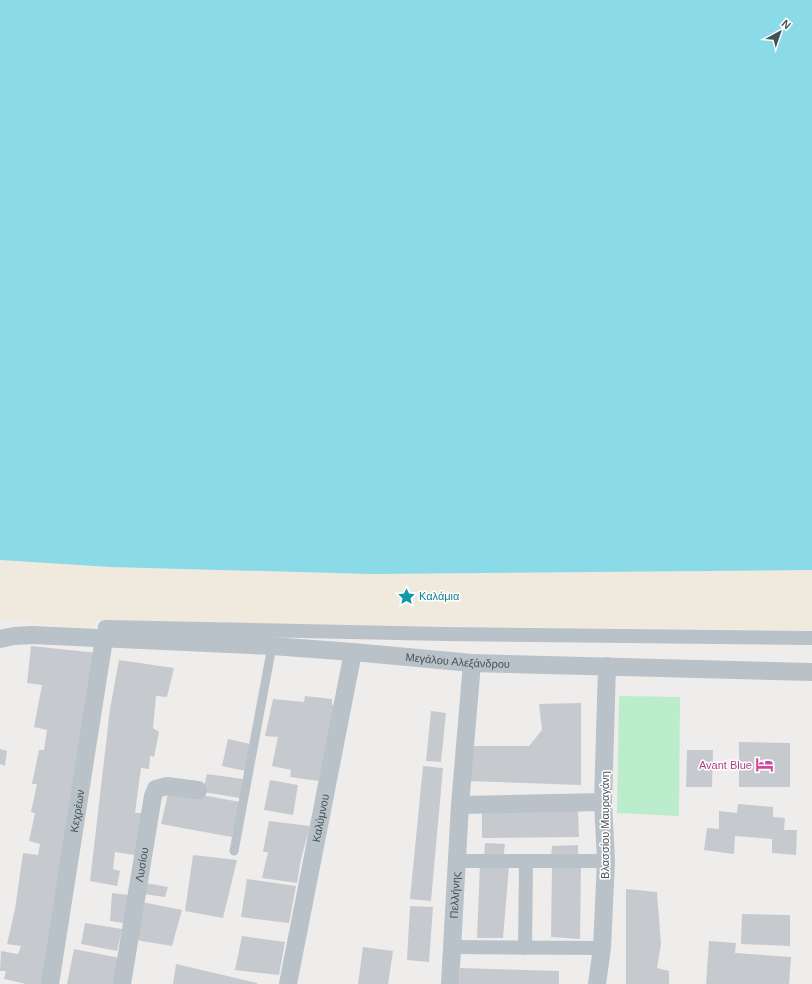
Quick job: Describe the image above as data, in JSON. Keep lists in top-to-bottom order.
{
  "streets": {
    "street": [
      "Μεγάλου Αλεξάνδρου",
      "Κεχρέων",
      "Καλύμνου",
      "Βλασσίου Μαυραγάνη",
      "Λυσίου",
      "Πελλήνης"
    ]
  },
  "crossings": [
    ["Μεγάλου Αλεξάνδρου", "Κεχρέων"],
    ["Μεγάλου Αλεξάνδρου", "Καλύμνου"],
    ["Μεγάλου Αλεξάνδρου", "Βλασσίου Μαυραγάνη"],
    ["Μεγάλου Αλεξάνδρου", "Πελλήνης"]
  ],
  "places": {
    "place": ["Καλάμια"],
    "hotel": ["Avant Blue"]
  },
  "north": "top right"
}
